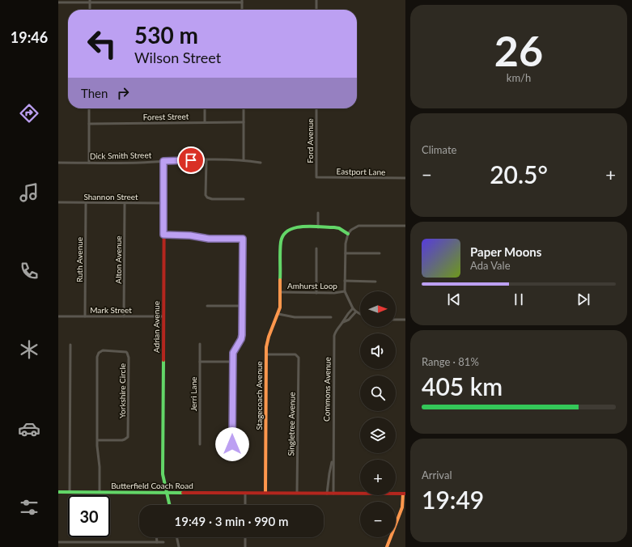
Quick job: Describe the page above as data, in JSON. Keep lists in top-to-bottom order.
{
  "streets": {
    "street": [
      "Forest Street",
      "Ford Avenue",
      "Dick Smith Street",
      "Eastport Lane",
      "Shannon Street",
      "Ruth Avenue",
      "Alton Avenue",
      "Amhurst Loop",
      "Mark Street",
      "Adrian Avenue",
      "Commons Avenue",
      "Yorkshire Circle",
      "Jerri Lane",
      "Stagecoach Avenue",
      "Singletree Avenue",
      "Butterfield Coach Road"
    ]
  },
  "crossings": [
    ["Ford Avenue", "Eastport Lane"],
    ["Dick Smith Street", "Adrian Avenue"],
    ["Shannon Street", "Ruth Avenue"],
    ["Shannon Street", "Alton Avenue"],
    ["Shannon Street", "Adrian Avenue"],
    ["Ruth Avenue", "Mark Street"],
    ["Alton Avenue", "Mark Street"],
    ["Amhurst Loop", "Stagecoach Avenue"],
    ["Mark Street", "Adrian Avenue"],
    ["Adrian Avenue", "Butterfield Coach Road"],
    ["Commons Avenue", "Butterfield Coach Road"],
    ["Yorkshire Circle", "Butterfield Coach Road"],
    ["Stagecoach Avenue", "Singletree Avenue"],
    ["Stagecoach Avenue", "Butterfield Coach Road"],
    ["Singletree Avenue", "Butterfield Coach Road"]
  ],
  "north": "right",
  "page": {
    "tabs": "19:46",
    "tile": [
      ["26", "km/h"],
      "Climate",
      ["Range · 81%", "405 km"],
      ["Arrival", "19:49"]
    ],
    "turn": ["530 m", "Wilson Street"],
    "then": "Then",
    "heat": ["−", "20.5°", "+"],
    "song": ["Paper Moons", "Ada Vale"],
    "map_buttons": ["+", "−"],
    "limit": "30",
    "trip": "19:49 · 3 min · 990 m"
  }
}
